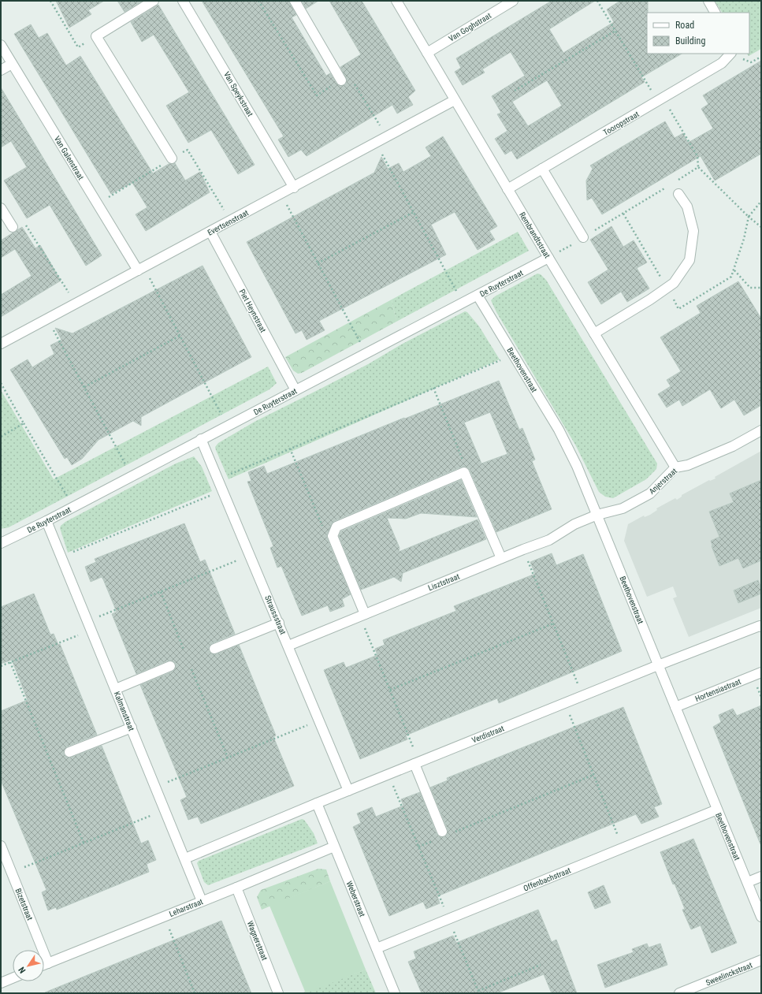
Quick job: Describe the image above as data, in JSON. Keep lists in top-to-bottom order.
{
  "streets": {
    "street": [
      "Van Goghstraat",
      "Van Speykstraat",
      "Tooropstraat",
      "Van Galenstraat",
      "Evertsenstraat",
      "Rembrandtstraat",
      "De Ruyterstraat",
      "Piet Heynstraat",
      "Beethovenstraat",
      "Anjerstraat",
      "Lisztstraat",
      "Straussstraat",
      "Hortensiastraat",
      "Kalmanstraat",
      "Verdistraat",
      "Offenbachstraat",
      "Weberstraat",
      "Bizetstraat",
      "Leharstraat",
      "Wagnerstraat",
      "Sweelinckstraat"
    ]
  },
  "crossings": [
    ["Van Goghstraat", "Rembrandtstraat"],
    ["Van Speykstraat", "Evertsenstraat"],
    ["Tooropstraat", "Rembrandtstraat"],
    ["Van Galenstraat", "Evertsenstraat"],
    ["Evertsenstraat", "Rembrandtstraat"],
    ["Evertsenstraat", "Piet Heynstraat"],
    ["Rembrandtstraat", "De Ruyterstraat"],
    ["Rembrandtstraat", "Anjerstraat"],
    ["De Ruyterstraat", "Piet Heynstraat"],
    ["De Ruyterstraat", "Beethovenstraat"],
    ["De Ruyterstraat", "Straussstraat"],
    ["De Ruyterstraat", "Kalmanstraat"],
    ["Beethovenstraat", "Anjerstraat"],
    ["Beethovenstraat", "Lisztstraat"],
    ["Beethovenstraat", "Hortensiastraat"],
    ["Beethovenstraat", "Verdistraat"],
    ["Beethovenstraat", "Offenbachstraat"],
    ["Anjerstraat", "Lisztstraat"],
    ["Lisztstraat", "Straussstraat"],
    ["Straussstraat", "Verdistraat"],
    ["Kalmanstraat", "Leharstraat"],
    ["Verdistraat", "Weberstraat"],
    ["Offenbachstraat", "Weberstraat"],
    ["Weberstraat", "Leharstraat"],
    ["Bizetstraat", "Leharstraat"],
    ["Leharstraat", "Wagnerstraat"]
  ],
  "legend": ["Road", "Building"],
  "north": "bottom left"
}
